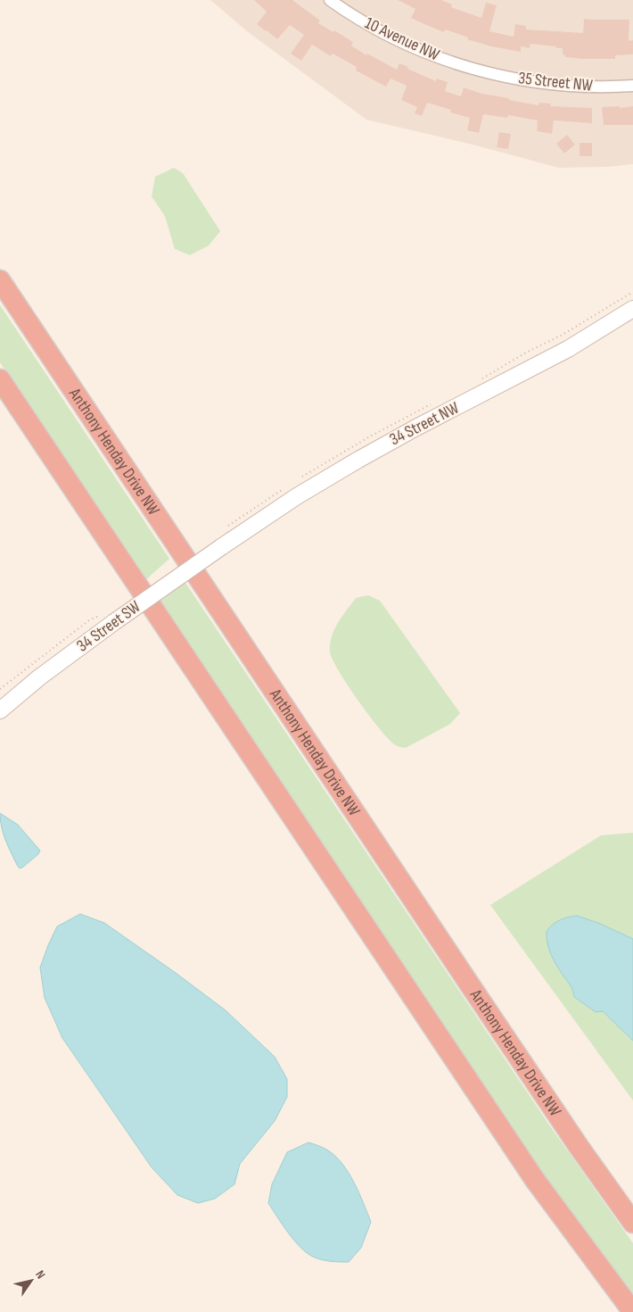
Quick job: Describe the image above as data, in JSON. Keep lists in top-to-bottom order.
{
  "streets": {
    "highway": ["Anthony Henday Drive NW"],
    "main road": ["34 Street NW", "34 Street SW"],
    "street": ["10 Avenue NW", "35 Street NW"]
  },
  "crossings": [
    ["10 Avenue NW", "35 Street NW"],
    ["34 Street NW", "34 Street SW"]
  ],
  "north": "top right"
}
